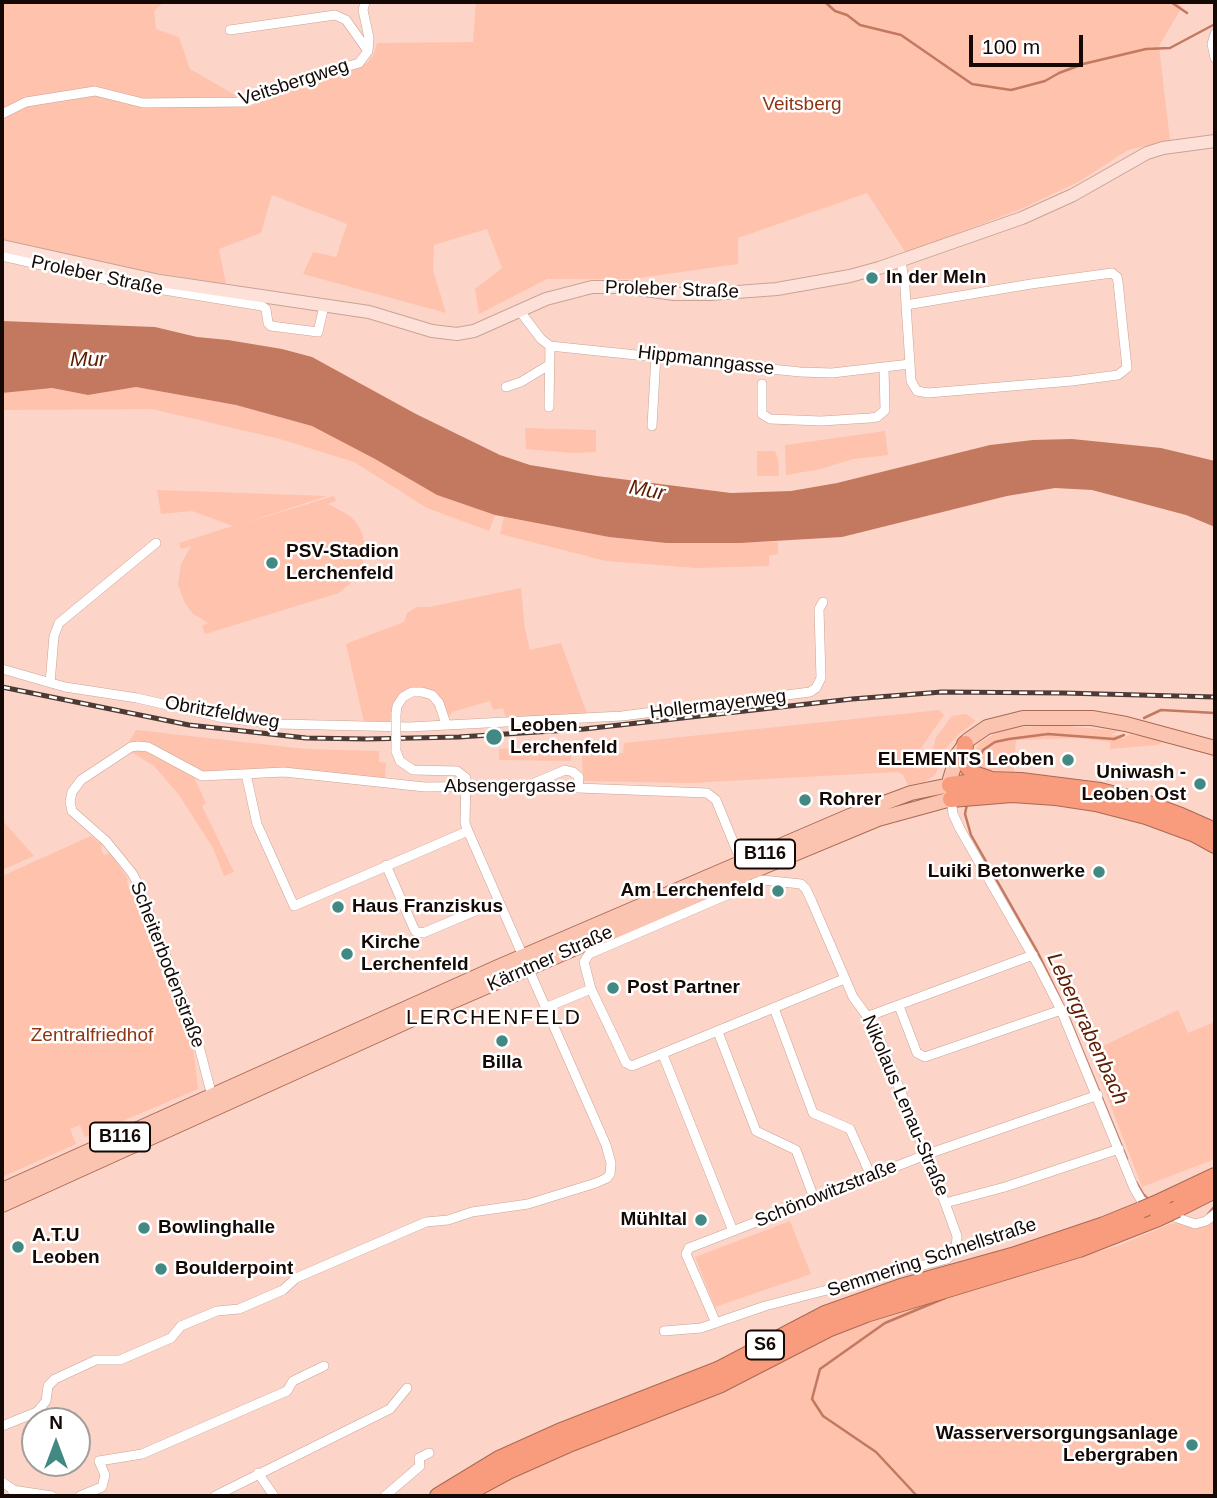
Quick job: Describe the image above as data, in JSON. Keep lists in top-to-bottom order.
{
  "streets": {
    "highway": ["Semmering Schnellstraße", "S6"],
    "main road": ["Proleber Straße", "B116", "Kärntner Straße"],
    "street": [
      "Veitsbergweg",
      "Hippmanngasse",
      "Hollermayerweg",
      "Obritzfeldweg",
      "Absengergasse",
      "Scheiterbodenstraße",
      "Nikolaus Lenau-Straße",
      "Schönowitzstraße"
    ]
  },
  "crossings": [
    ["Hollermayerweg", "Obritzfeldweg"],
    ["Absengergasse", "Scheiterbodenstraße"],
    ["Kärntner Straße", "Scheiterbodenstraße"],
    ["Nikolaus Lenau-Straße", "Schönowitzstraße"]
  ],
  "districts": ["LERCHENFELD"],
  "water": ["Mur", "Lebergrabenbach"],
  "parks": ["Veitsberg", "Zentralfriedhof"],
  "places": [
    "In der Meln",
    "PSV-Stadion Lerchenfeld",
    "Leoben Lerchenfeld",
    "ELEMENTS Leoben",
    "Uniwash - Leoben Ost",
    "Rohrer",
    "Luiki Betonwerke",
    "Am Lerchenfeld",
    "Haus Franziskus",
    "Kirche Lerchenfeld",
    "Post Partner",
    "Billa",
    "Mühltal",
    "Bowlinghalle",
    "A.T.U Leoben",
    "Boulderpoint",
    "Wasserversorgungsanlage Lebergraben"
  ],
  "scale_bar": "100 m",
  "north": "top"
}
